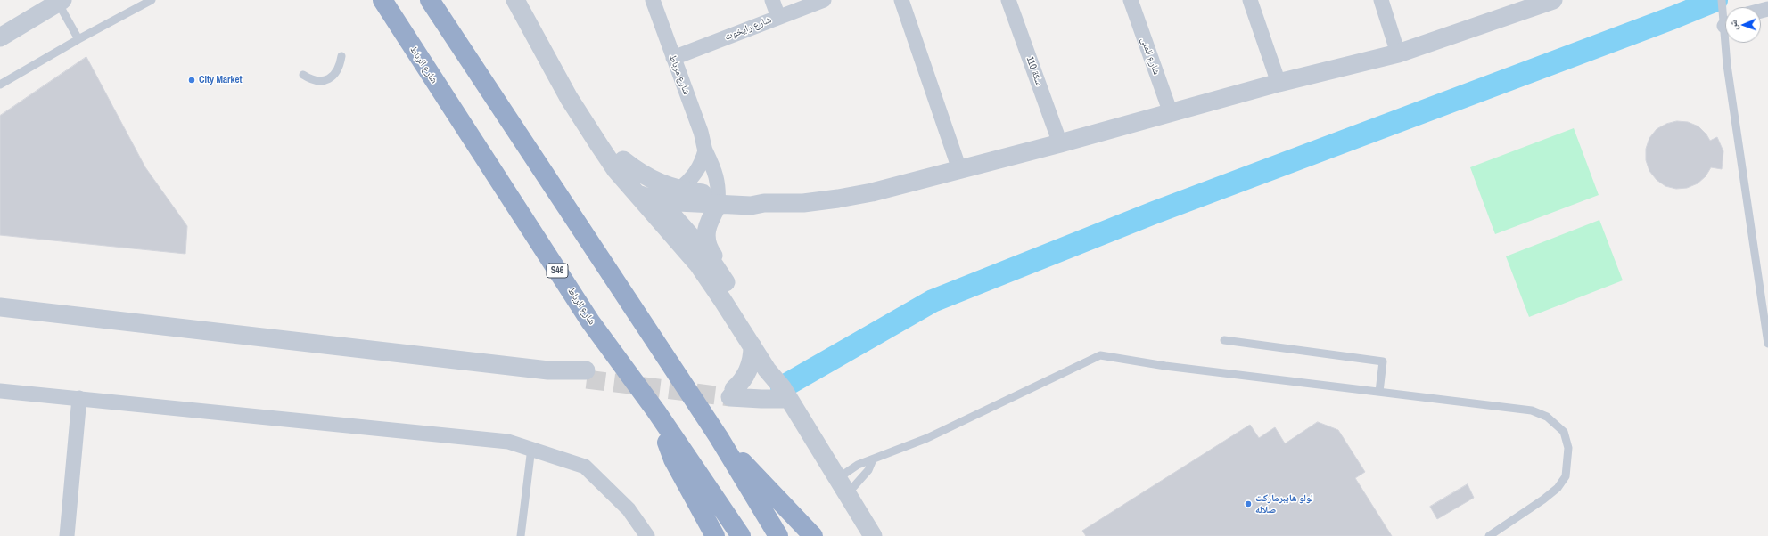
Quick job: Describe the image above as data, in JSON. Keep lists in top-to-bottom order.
{
  "streets": {
    "highway": ["شارع الرباط", "S46"],
    "street": [
      "شارع رايخوت",
      "شارع المنى",
      "سكة 110",
      "شارع مرباط"
    ]
  },
  "crossings": [
    ["شارع رايخوت", "شارع مرباط"]
  ],
  "places": ["City Market", "لولو هايبرماركت صلاله"],
  "north": "left"
}
